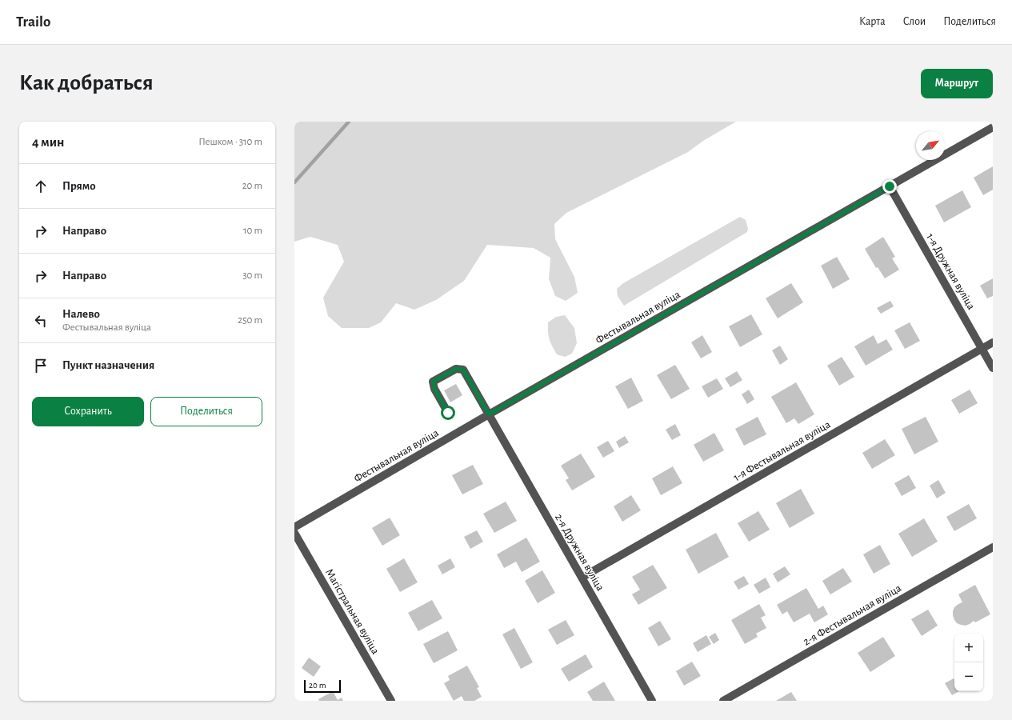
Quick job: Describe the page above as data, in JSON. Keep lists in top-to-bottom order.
{
  "streets": {
    "street": [
      "1-я Дружная вуліца",
      "Фестывальная вуліца",
      "1-я Фестывальная вуліца",
      "2-я Дружная вуліца",
      "Магістральная вуліца",
      "2-я Фестывальная вуліца"
    ]
  },
  "crossings": [
    ["1-я Дружная вуліца", "Фестывальная вуліца"],
    ["1-я Дружная вуліца", "1-я Фестывальная вуліца"],
    ["Фестывальная вуліца", "2-я Дружная вуліца"],
    ["1-я Фестывальная вуліца", "2-я Дружная вуліца"]
  ],
  "scale_bar": "20 m",
  "north": "top right",
  "page": {
    "header": "Trailo",
    "nav": ["Карта", "Слои", "Поделиться"],
    "buttons": [
      "Маршрут",
      ["Сохранить", "Поделиться"]
    ],
    "title": "Как добраться",
    "heading": ["4 мин", "Пешком · 310 m"],
    "list": [
      ["Прямо", "20 m"],
      ["Направо", "10 m"],
      ["Направо", "30 m"],
      ["Налево", "Фестывальная вуліца", "250 m"],
      "Пункт назначения"
    ],
    "map_buttons": ["+", "−"],
    "scale": "20 m"
  }
}
